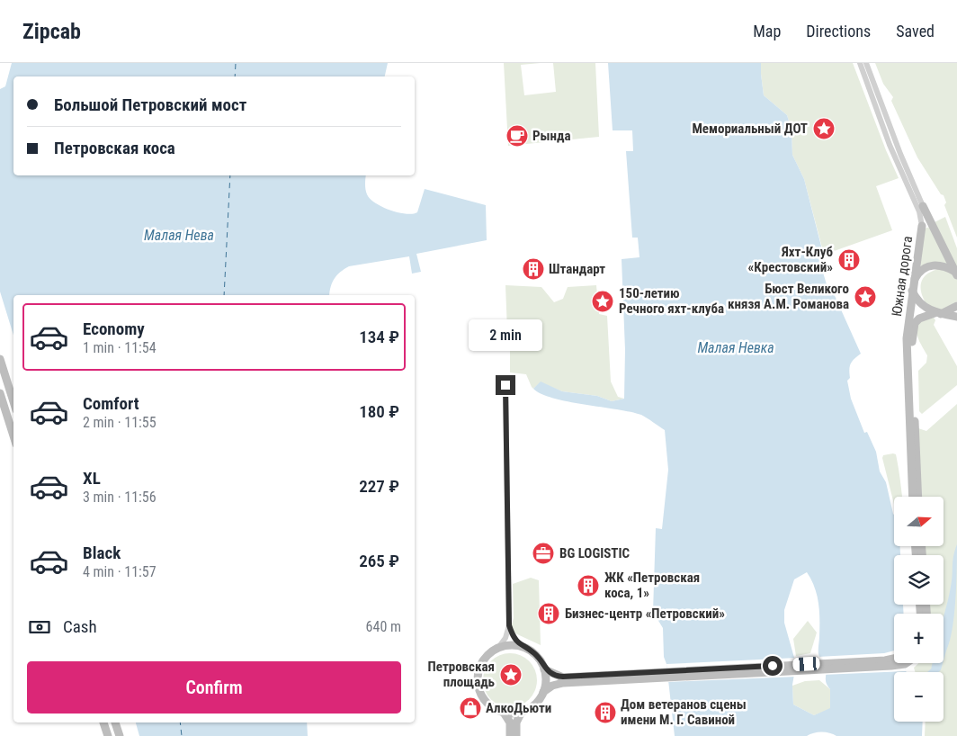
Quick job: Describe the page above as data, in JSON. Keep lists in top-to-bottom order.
{
  "streets": {
    "street": ["Южная дорога"]
  },
  "water": ["Малая Нева", "Малая Невка"],
  "places": {
    "place": [
      "Мемориальный ДОТ",
      "Бюст Великого князя А.М. Романова",
      "150-летию Речного яхт-клуба",
      "Петровская площадь"
    ],
    "cafe": ["Рында"],
    "building": [
      "Яхт-Клуб «Крестовский»",
      "Штандарт",
      "ЖК «Петровская коса, 1»",
      "Бизнес-центр «Петровский»",
      "Дом ветеранов сцены имени М. Г. Савиной"
    ],
    "office": ["BG LOGISTIC"],
    "shop": ["АлкоДьюти"]
  },
  "north": "right",
  "page": {
    "header": "Zipcab",
    "nav": ["Map", "Directions", "Saved"],
    "banner": ["Большой Петровский мост", "Петровская коса"],
    "list": [
      {
        "name": "Economy",
        "note": "1 min · 11:54",
        "value": "134 ₽"
      },
      {
        "name": "Comfort",
        "note": "2 min · 11:55",
        "value": "180 ₽"
      },
      {
        "name": "XL",
        "note": "3 min · 11:56",
        "value": "227 ₽"
      },
      {
        "name": "Black",
        "note": "4 min · 11:57",
        "value": "265 ₽"
      }
    ],
    "bubble": "2 min",
    "map_buttons": ["+", "−"],
    "pay": ["Cash", "640 m"],
    "buttons": "Confirm"
  }
}
